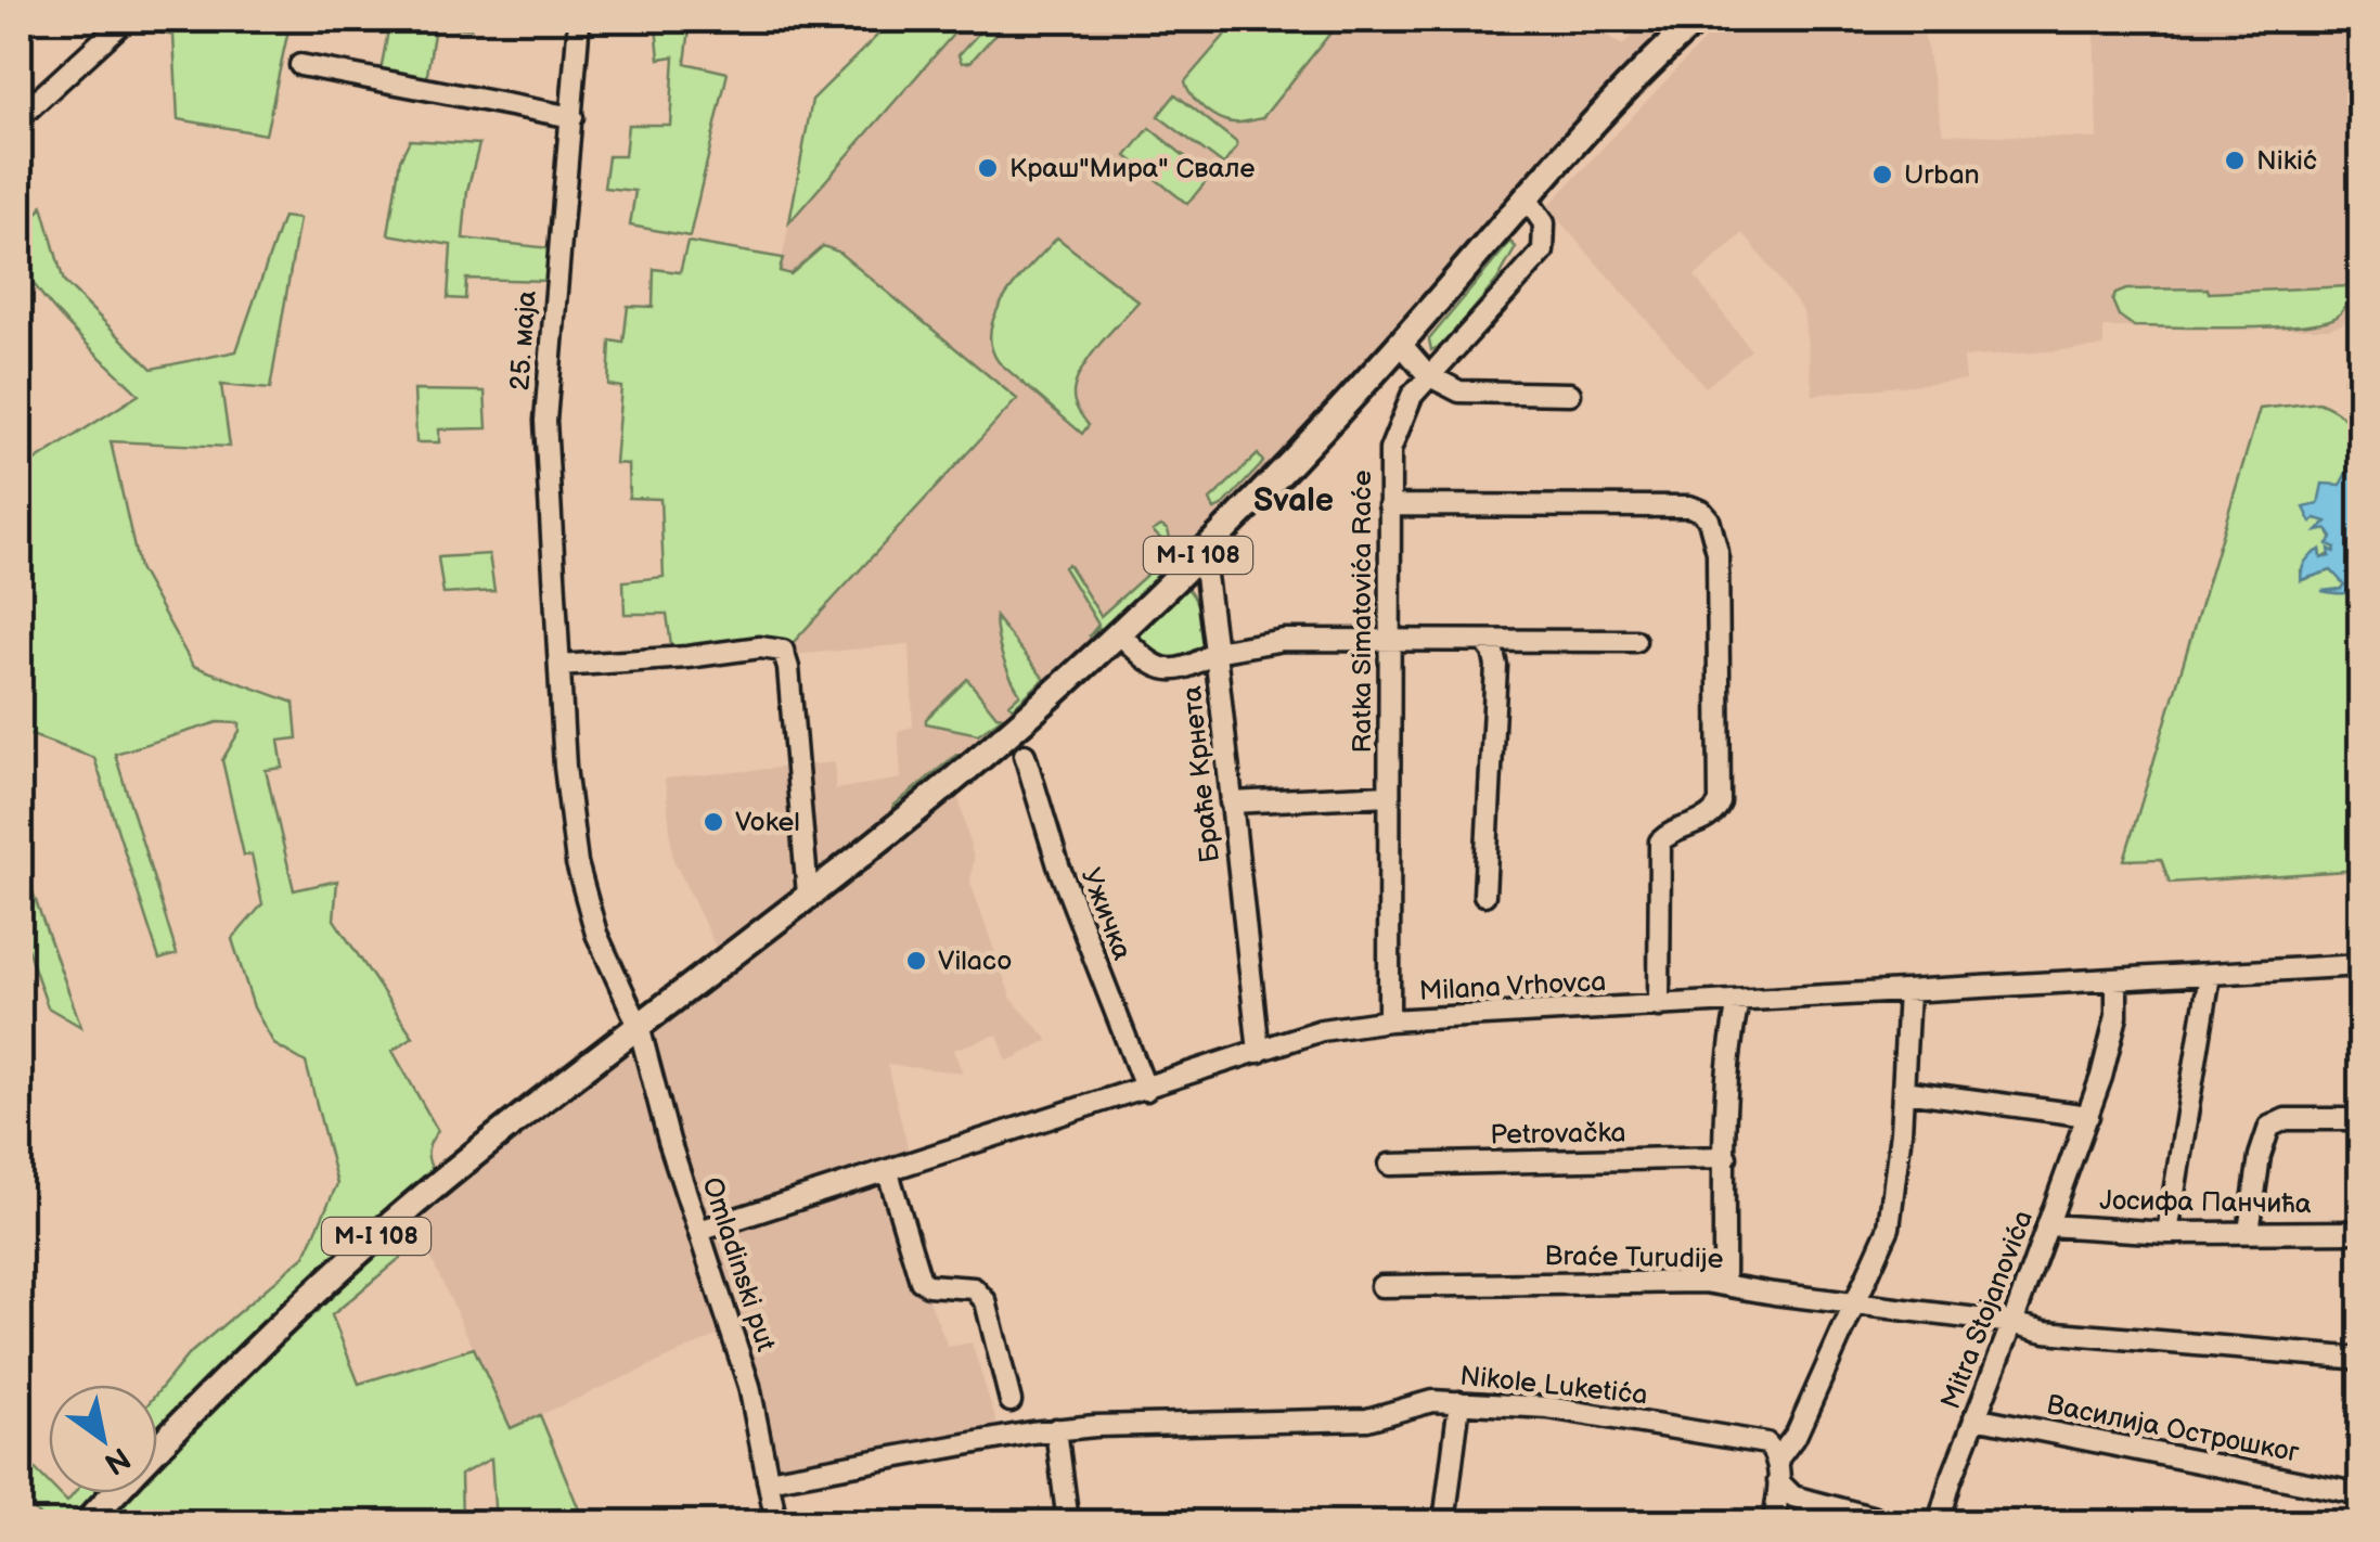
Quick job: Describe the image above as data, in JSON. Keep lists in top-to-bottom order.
{
  "streets": {
    "main road": ["M-I 108"],
    "street": [
      "25. маја",
      "Ratka Simatovića Raće",
      "Браће Крнета",
      "Ужичка",
      "Milana Vrhovca",
      "Petrovačka",
      "Јосифа Панчића",
      "Braće Turudije",
      "Omladinski put",
      "Mitra Stojanovića",
      "Nikole Luketića",
      "Василија Острошког"
    ]
  },
  "crossings": [
    ["25. маја", "M-I 108"],
    ["25. маја", "Omladinski put"],
    ["M-I 108", "Ratka Simatovića Raće"],
    ["M-I 108", "Omladinski put"],
    ["Ratka Simatovića Raće", "Браће Крнета"],
    ["Ratka Simatovića Raće", "Milana Vrhovca"],
    ["Браће Крнета", "Milana Vrhovca"],
    ["Ужичка", "Milana Vrhovca"],
    ["Milana Vrhovca", "Omladinski put"],
    ["Milana Vrhovca", "Mitra Stojanovića"],
    ["Јосифа Панчића", "Mitra Stojanovića"],
    ["Braće Turudije", "Mitra Stojanovića"],
    ["Omladinski put", "Nikole Luketića"],
    ["Mitra Stojanovića", "Василија Острошког"]
  ],
  "districts": ["Svale"],
  "places": [
    "Nikić",
    "Краш\"Мира\" Свале",
    "Urban",
    "Vokel",
    "Vilaco"
  ],
  "north": "bottom right"
}
